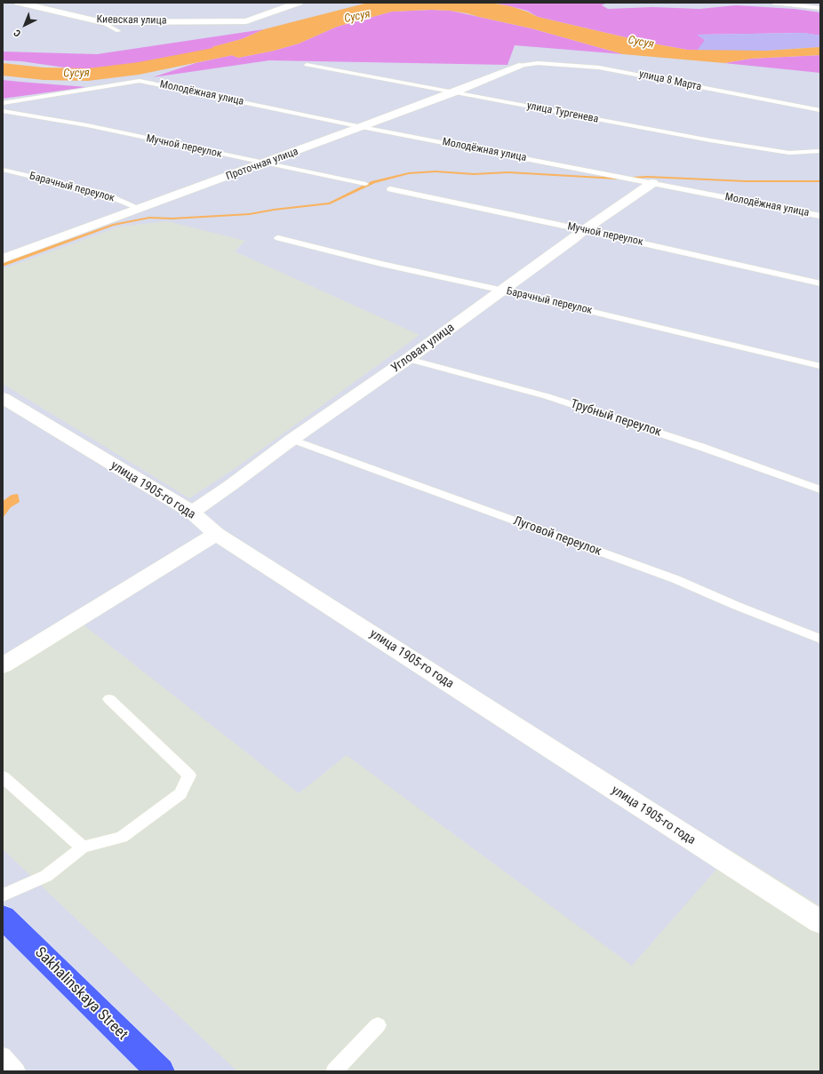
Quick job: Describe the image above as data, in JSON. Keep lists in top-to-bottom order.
{
  "streets": {
    "highway": ["Sakhalinskaya Street"],
    "street": [
      "Киевская улица",
      "Проточная улица",
      "Угловая улица",
      "улица 1905-го года"
    ],
    "lane": [
      "улица 8 Марта",
      "Молодёжная улица",
      "улица Тургенева",
      "Мучной переулок",
      "Барачный переулок",
      "Трубный переулок",
      "Луговой переулок"
    ]
  },
  "crossings": [
    ["улица 8 Марта", "Проточная улица"],
    ["Молодёжная улица", "Проточная улица"],
    ["Молодёжная улица", "Угловая улица"],
    ["улица Тургенева", "Проточная улица"],
    ["Мучной переулок", "Проточная улица"],
    ["Мучной переулок", "Угловая улица"],
    ["Проточная улица", "Барачный переулок"],
    ["Барачный переулок", "Угловая улица"],
    ["Угловая улица", "Трубный переулок"],
    ["Угловая улица", "улица 1905-го года"],
    ["Угловая улица", "Луговой переулок"]
  ],
  "water": ["Сусуя"],
  "north": "bottom left"
}
